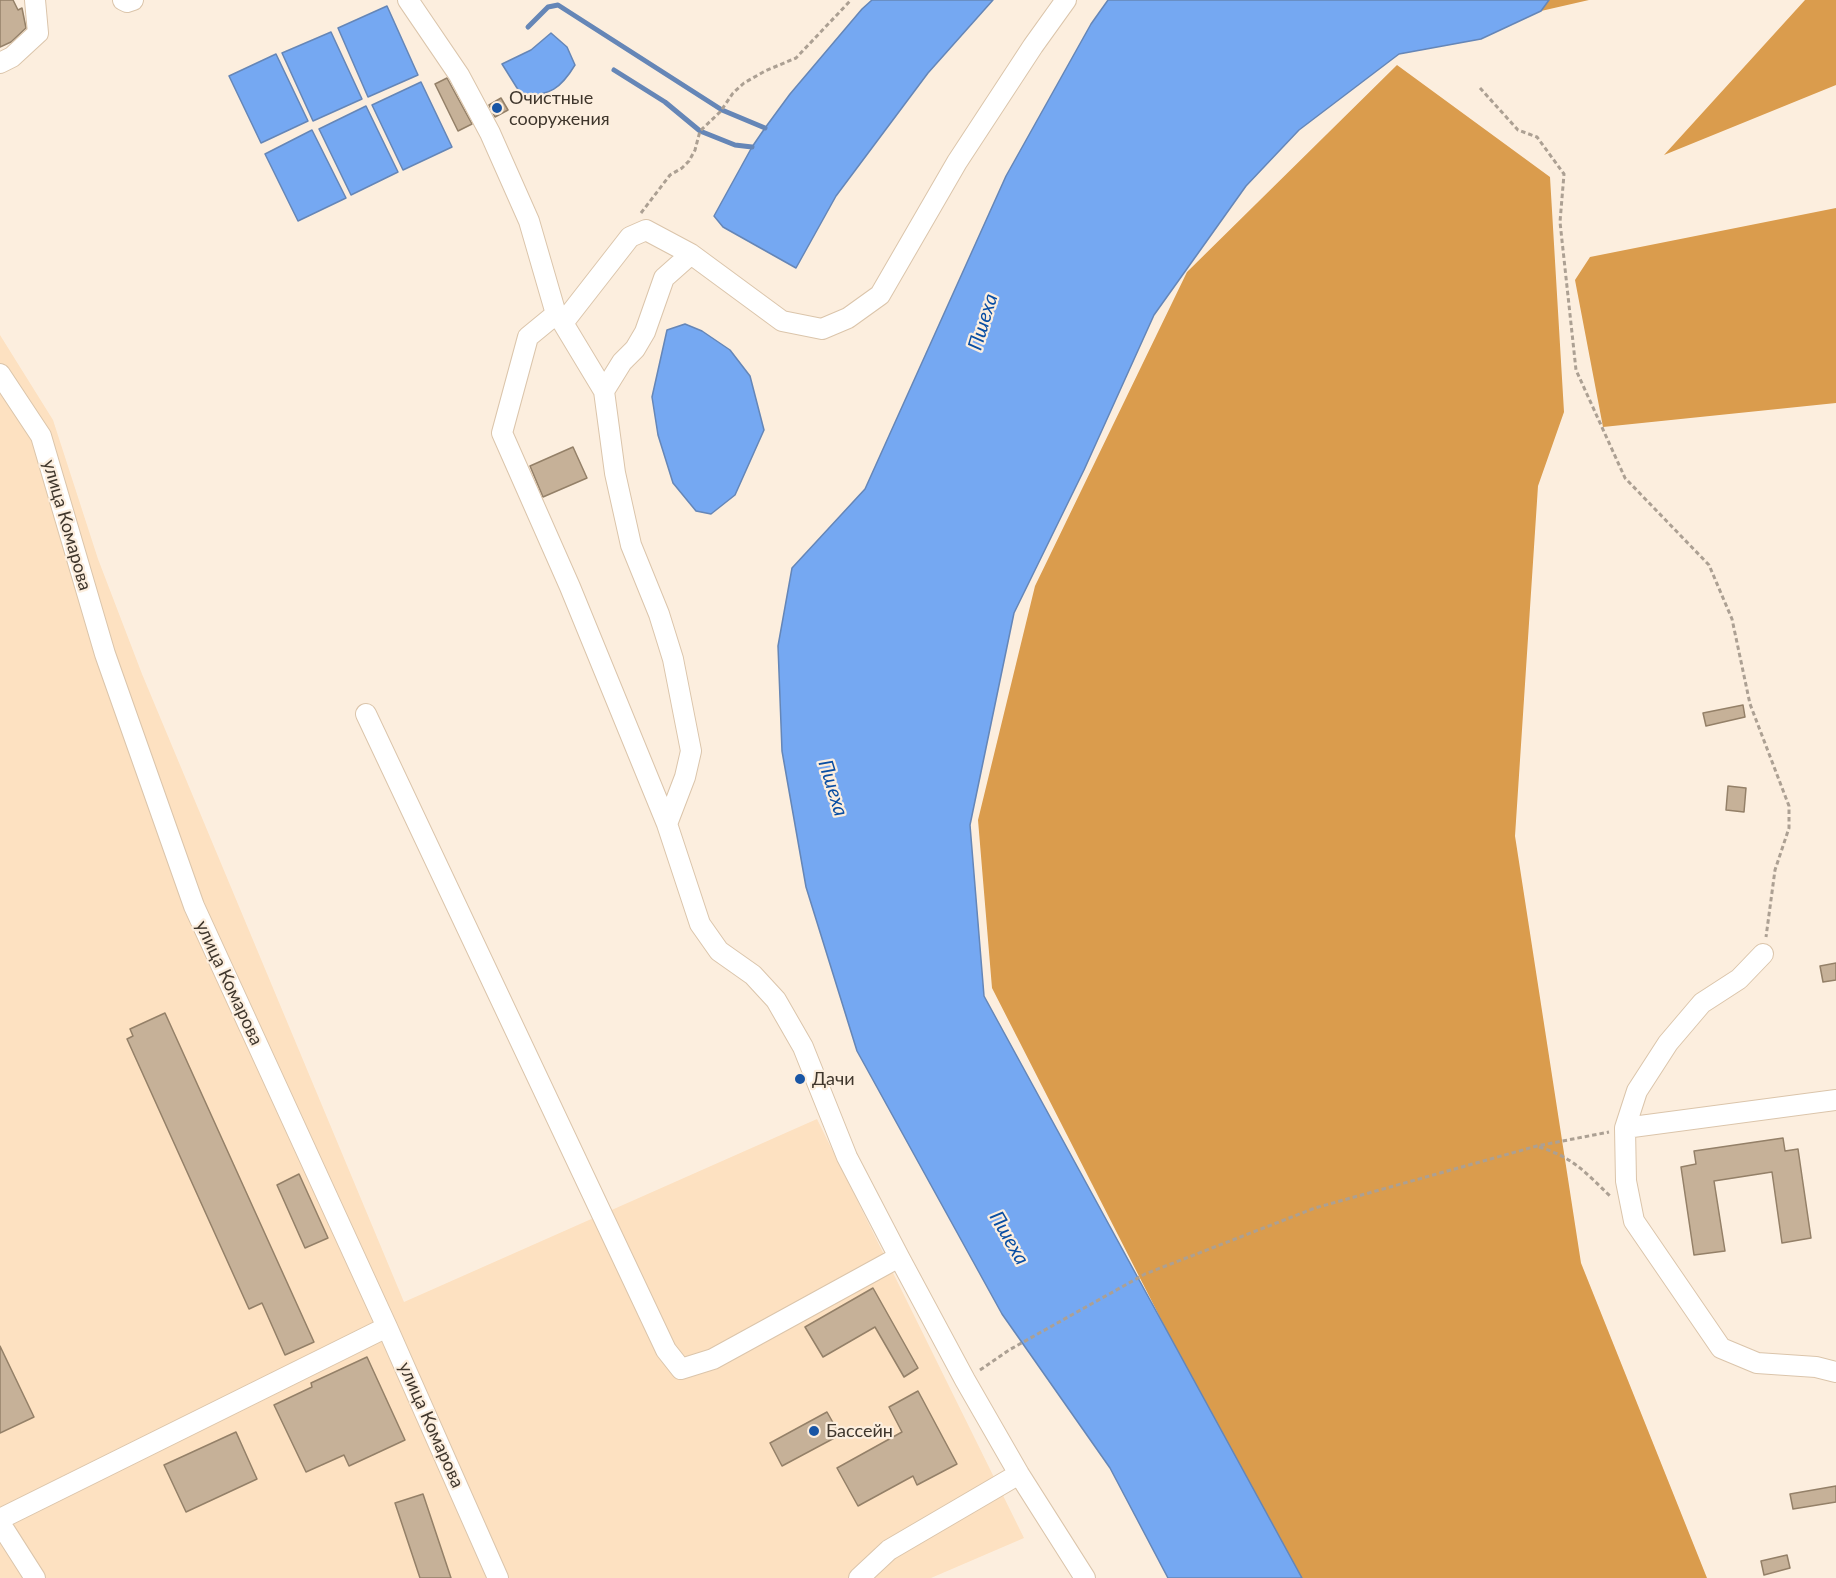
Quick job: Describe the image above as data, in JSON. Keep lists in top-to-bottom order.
{
  "streets": {
    "lane": ["улица Комарова"]
  },
  "water": ["Пшеха"],
  "places": ["Очистные сооружения", "Дачи", "Бассейн"]
}
